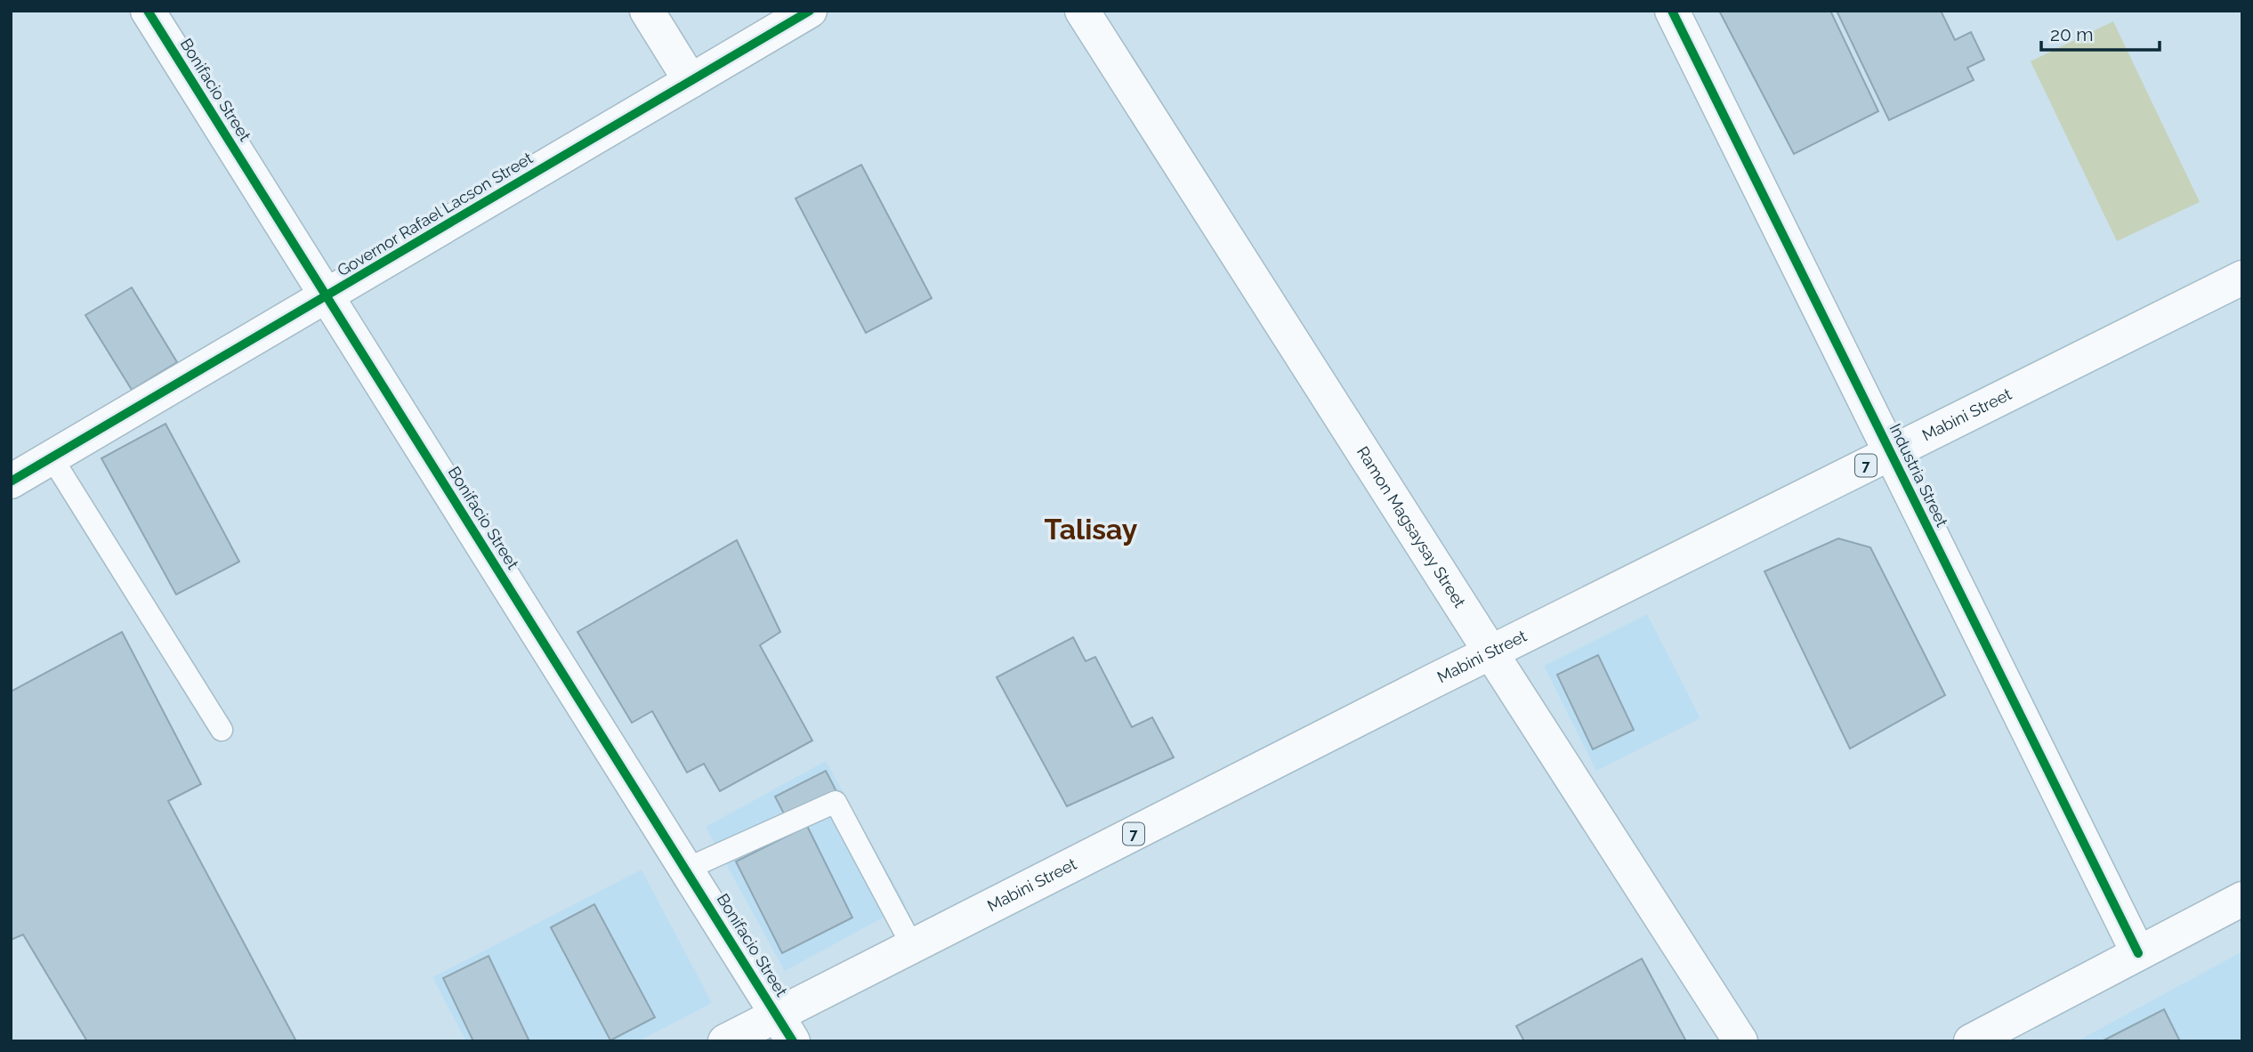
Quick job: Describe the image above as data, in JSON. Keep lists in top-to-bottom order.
{
  "streets": {
    "street": [
      "Bonifacio Street",
      "Governor Rafael Lacson Street",
      "Mabini Street",
      "7",
      "Industria Street",
      "Ramon Magsaysay Street"
    ]
  },
  "crossings": [
    ["Bonifacio Street", "Governor Rafael Lacson Street"],
    ["Bonifacio Street", "Mabini Street"],
    ["Mabini Street", "Industria Street"],
    ["Mabini Street", "Ramon Magsaysay Street"]
  ],
  "districts": ["Talisay"],
  "scale_bar": "20 m"
}
